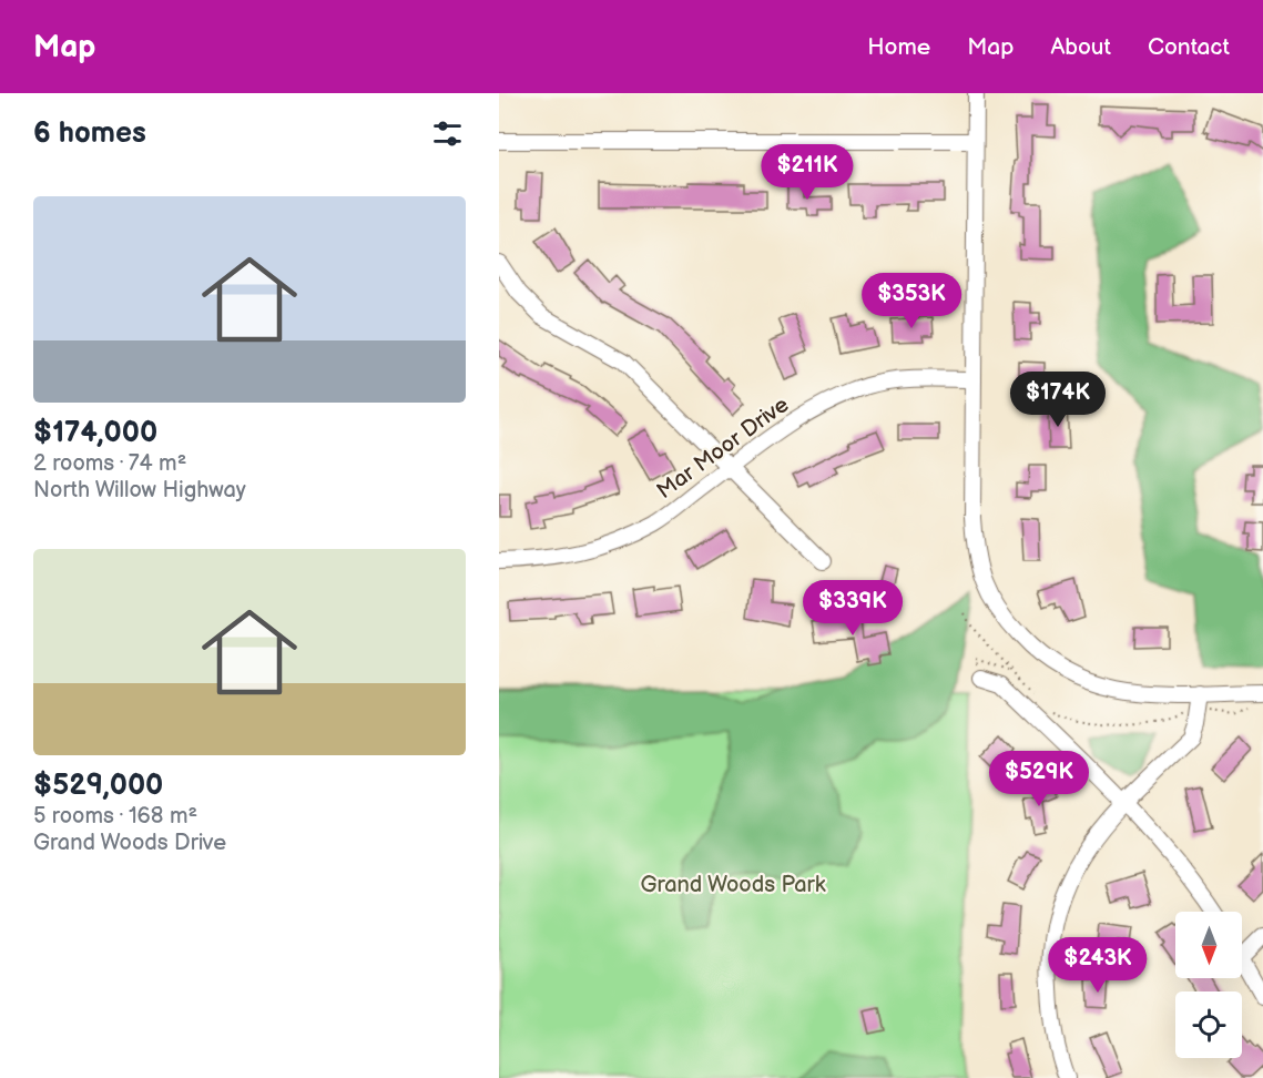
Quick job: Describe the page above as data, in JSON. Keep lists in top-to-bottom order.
{
  "streets": {
    "street": ["Mar Moor Drive"]
  },
  "parks": ["Grand Woods Park"],
  "north": "bottom",
  "page": {
    "header": "Map",
    "nav": [
      "Home",
      "Map",
      "About",
      "Contact"
    ],
    "heading": "6 homes",
    "price": [
      "$211K",
      "$353K",
      "$174K",
      "$339K",
      "$529K",
      "$243K"
    ],
    "list": [
      {
        "name": "$174,000",
        "note": "2 rooms · 74 m² · North Willow Highway"
      },
      {
        "name": "$529,000",
        "note": "5 rooms · 168 m² · Grand Woods Drive"
      }
    ]
  }
}
